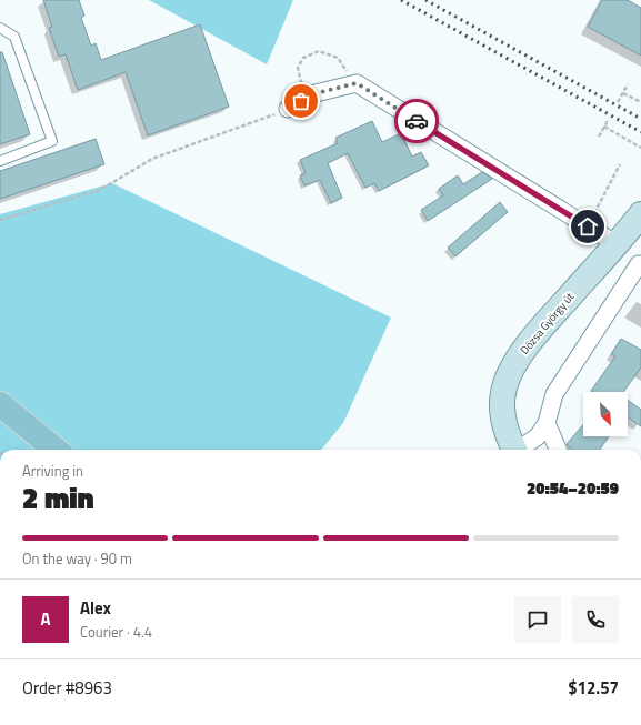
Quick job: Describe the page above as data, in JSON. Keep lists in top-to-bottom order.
{
  "streets": {
    "street": ["Dózsa György út"]
  },
  "north": "bottom right",
  "page": {
    "heading": ["2 min", "Arriving in", "20:54–20:59"],
    "panel": [
      "Alex",
      "Courier · 4.4",
      "Order #8963",
      "$12.57"
    ],
    "bar": "On the way · 90 m",
    "round": "A"
  }
}
